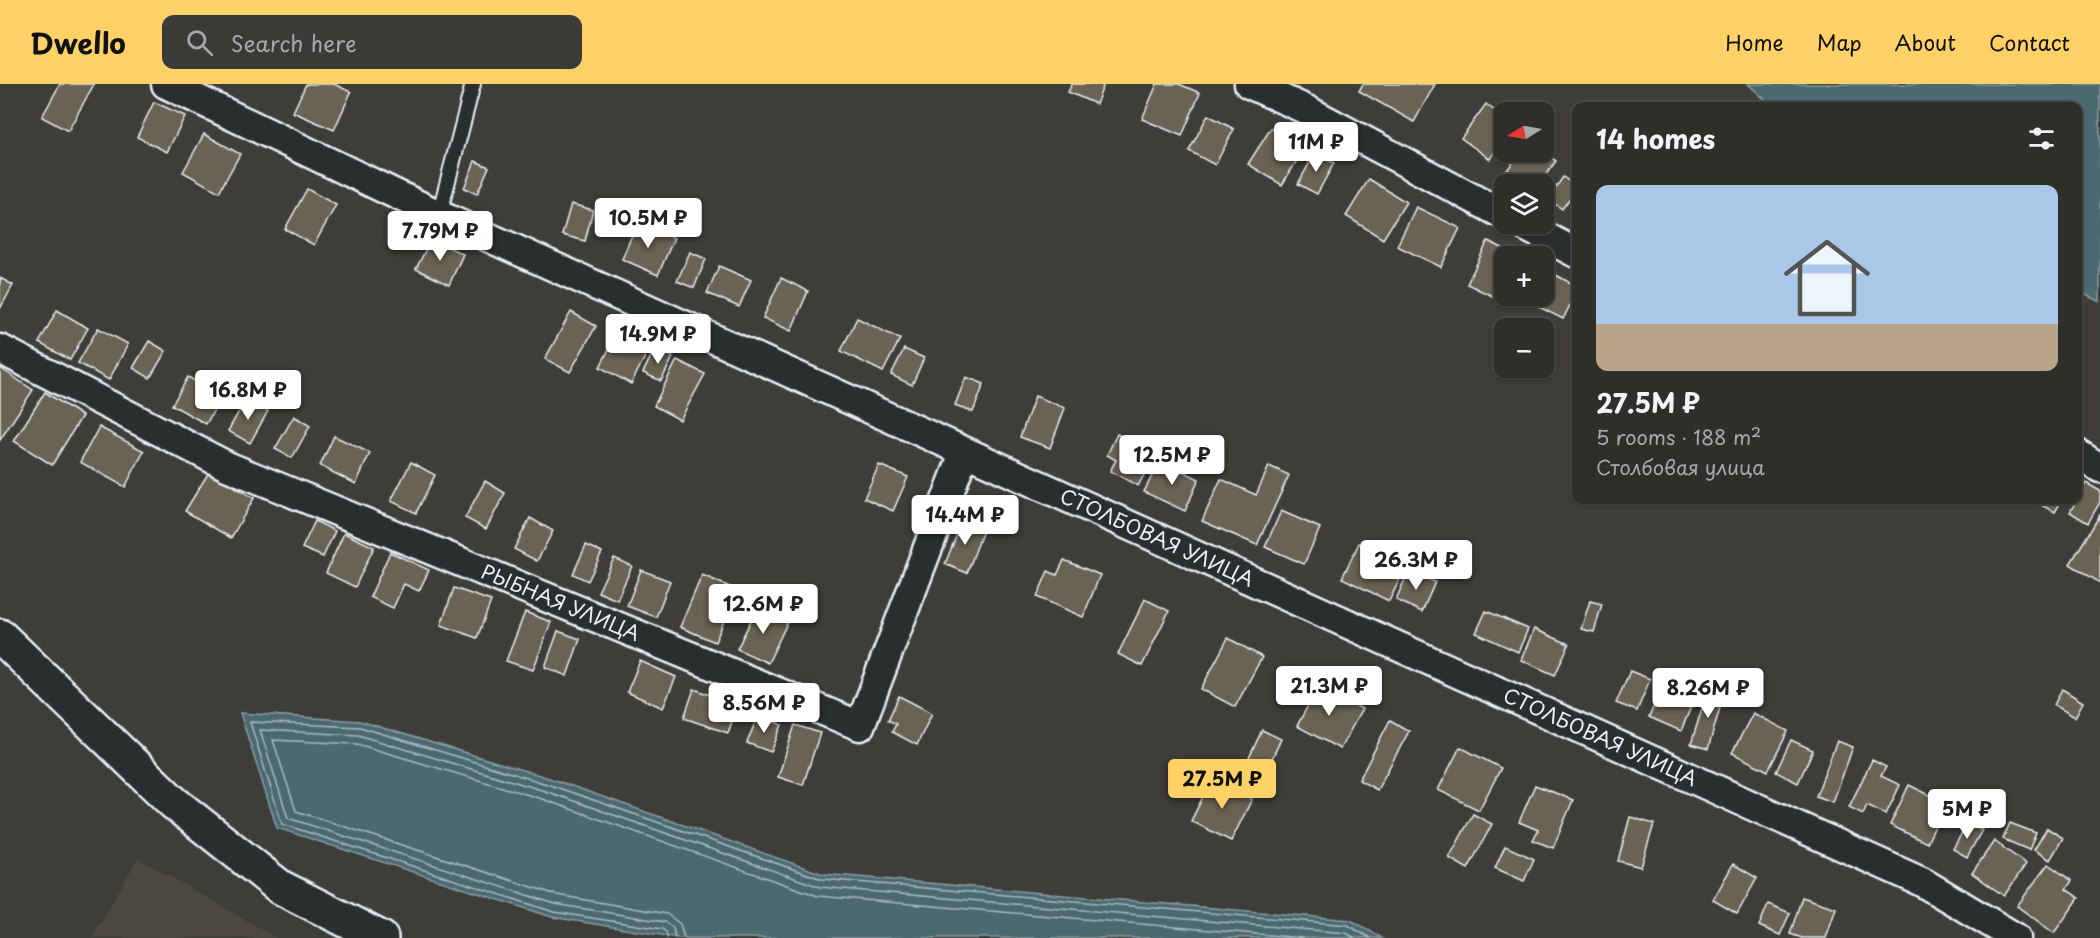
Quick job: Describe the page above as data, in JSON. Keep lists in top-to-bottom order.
{
  "streets": {
    "street": ["СТОЛБОВАЯ УЛИЦА", "РЫБНАЯ УЛИЦА"]
  },
  "crossings": [
    ["СТОЛБОВАЯ УЛИЦА", "РЫБНАЯ УЛИЦА"]
  ],
  "north": "left",
  "page": {
    "header": "Dwello",
    "search": "Search here",
    "nav": [
      "Home",
      "Map",
      "About",
      "Contact"
    ],
    "map_buttons": ["+", "−"],
    "heading": "14 homes",
    "price": [
      "11M ₽",
      "10.5M ₽",
      "7.79M ₽",
      "14.9M ₽",
      "16.8M ₽",
      "12.5M ₽",
      "14.4M ₽",
      "26.3M ₽",
      "12.6M ₽",
      "21.3M ₽",
      "8.26M ₽",
      "8.56M ₽",
      "27.5M ₽",
      "5M ₽"
    ],
    "list": [
      {
        "name": "27.5M ₽",
        "note": "5 rooms · 188 m² · Столбовая улица"
      }
    ]
  }
}
